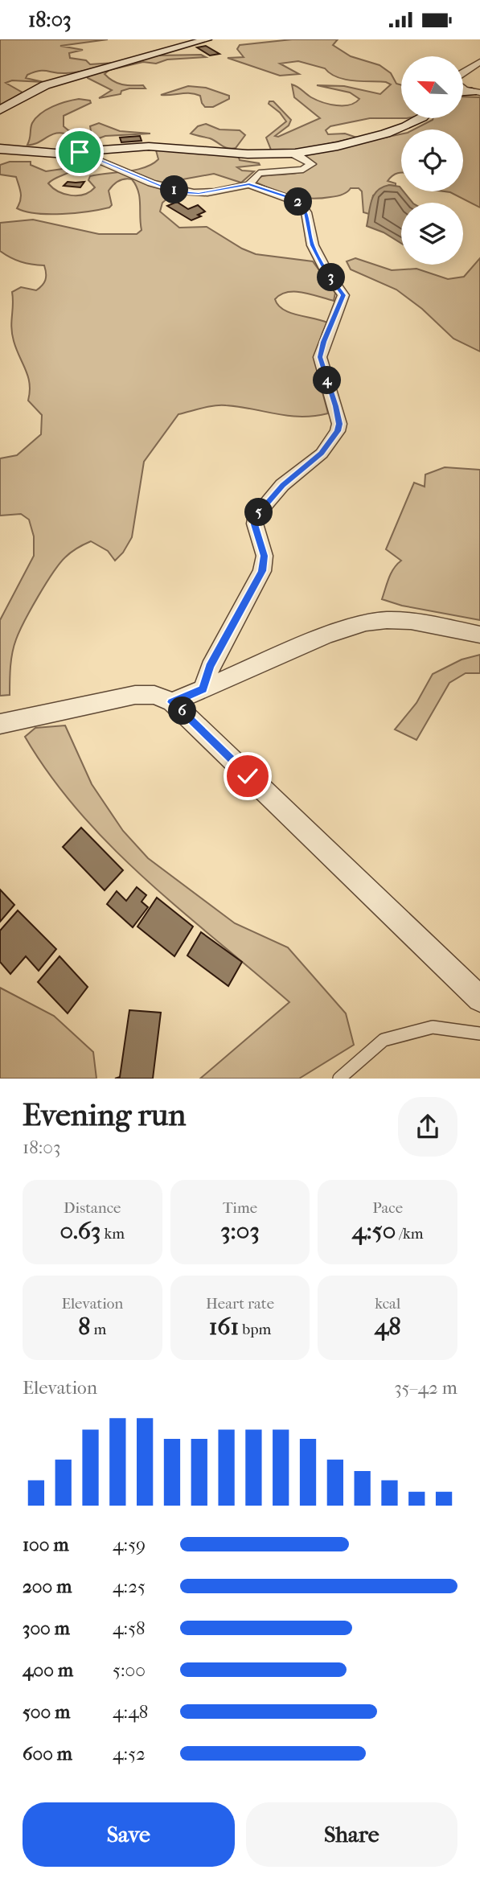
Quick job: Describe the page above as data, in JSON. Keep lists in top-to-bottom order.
{
  "north": "top left",
  "page": {
    "status": "18:03",
    "pins": [
      "1",
      "2",
      "3",
      "4",
      "5",
      "6"
    ],
    "heading": ["Evening run", "18:03"],
    "stats": [
      ["Distance", "0.63 km"],
      ["Time", "3:03"],
      ["Pace", "4:50 /km"],
      ["Elevation", "8 m"],
      ["Heart rate", "161 bpm"],
      ["kcal", "48"]
    ],
    "chart": ["Elevation", "35–42 m"],
    "list": [
      {
        "name": "100 m",
        "note": "4:59"
      },
      {
        "name": "200 m",
        "note": "4:25"
      },
      {
        "name": "300 m",
        "note": "4:58"
      },
      {
        "name": "400 m",
        "note": "5:00"
      },
      {
        "name": "500 m",
        "note": "4:48"
      },
      {
        "name": "600 m",
        "note": "4:52"
      }
    ],
    "buttons": ["Save", "Share"]
  }
}
